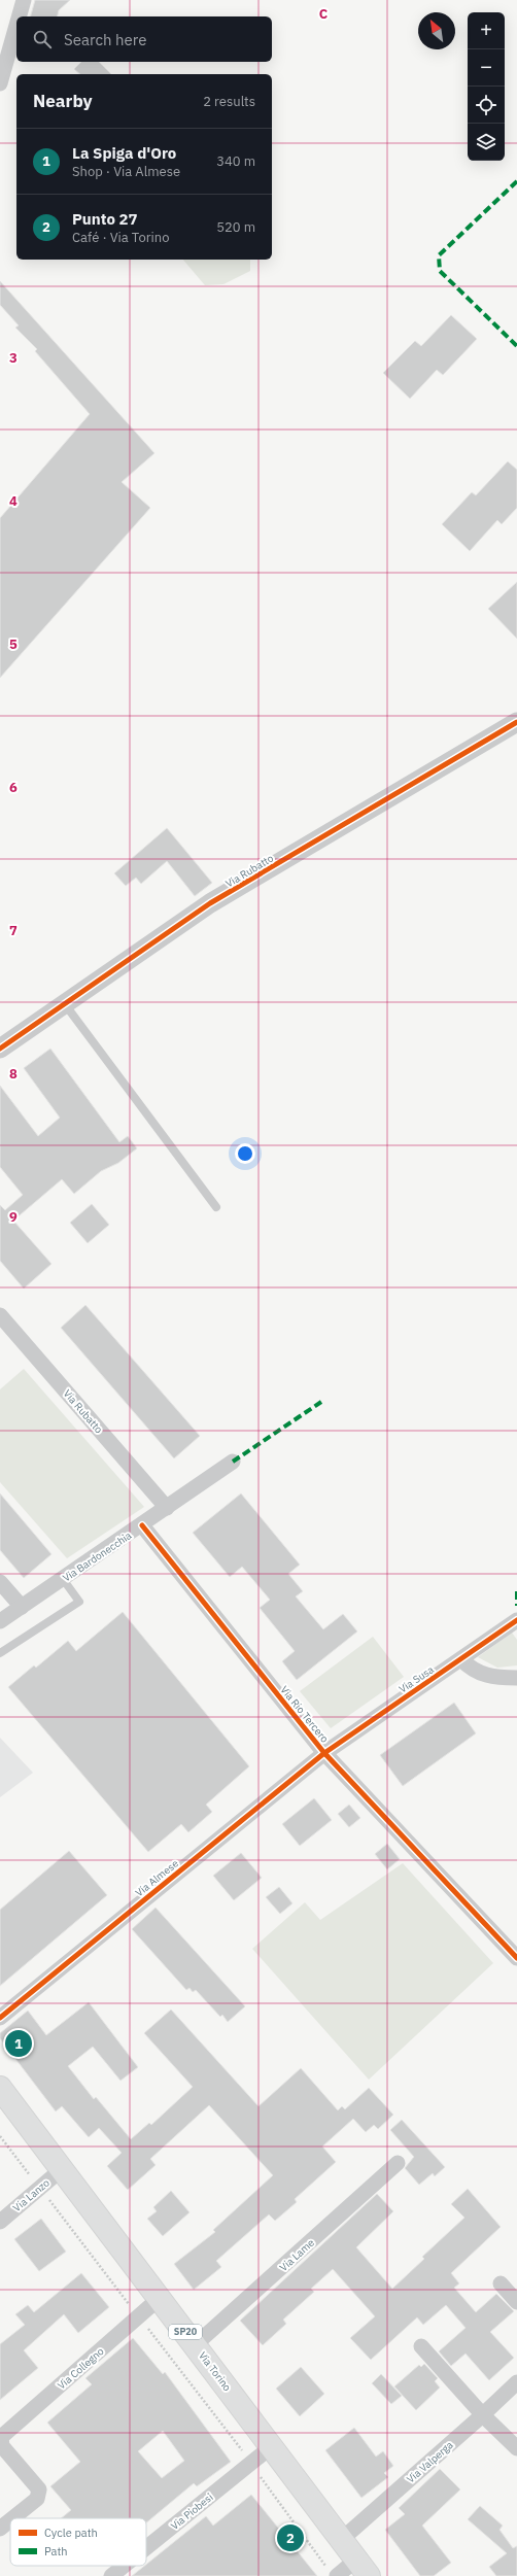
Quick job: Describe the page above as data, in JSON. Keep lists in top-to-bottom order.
{
  "streets": {
    "main road": ["SP20", "Via Torino"],
    "street": [
      "Via Rubatto",
      "Via Bardonecchia",
      "Via Susa",
      "Via Rio Tercero",
      "Via Almese",
      "Via Lanzo",
      "Via Lame",
      "Via Collegno",
      "Via Valperga",
      "Via Piobesi"
    ]
  },
  "crossings": [
    ["Via Rubatto", "Via Bardonecchia"],
    ["Via Bardonecchia", "Via Rio Tercero"],
    ["Via Susa", "Via Rio Tercero"],
    ["Via Susa", "Via Almese"],
    ["Via Rio Tercero", "Via Almese"],
    ["Via Lanzo", "Via Torino"],
    ["Via Lame", "Via Torino"],
    ["Via Collegno", "Via Torino"],
    ["Via Torino", "Via Valperga"],
    ["Via Torino", "Via Piobesi"]
  ],
  "legend": ["Cycle path", "Path"],
  "north": "top left",
  "page": {
    "map_buttons": ["+", "−"],
    "search": "Search here",
    "heading": ["Nearby", "2 results"],
    "list": [
      {
        "mark": "1",
        "name": "La Spiga d'Oro",
        "note": "Shop · Via Almese",
        "value": "340 m"
      },
      {
        "mark": "2",
        "name": "Punto 27",
        "note": "Café · Via Torino",
        "value": "520 m"
      }
    ],
    "pins": ["1", "2"]
  },
  "grid": {
    "columns": ["C"],
    "rows": [
      "3",
      "4",
      "5",
      "6",
      "7",
      "8",
      "9"
    ]
  }
}
